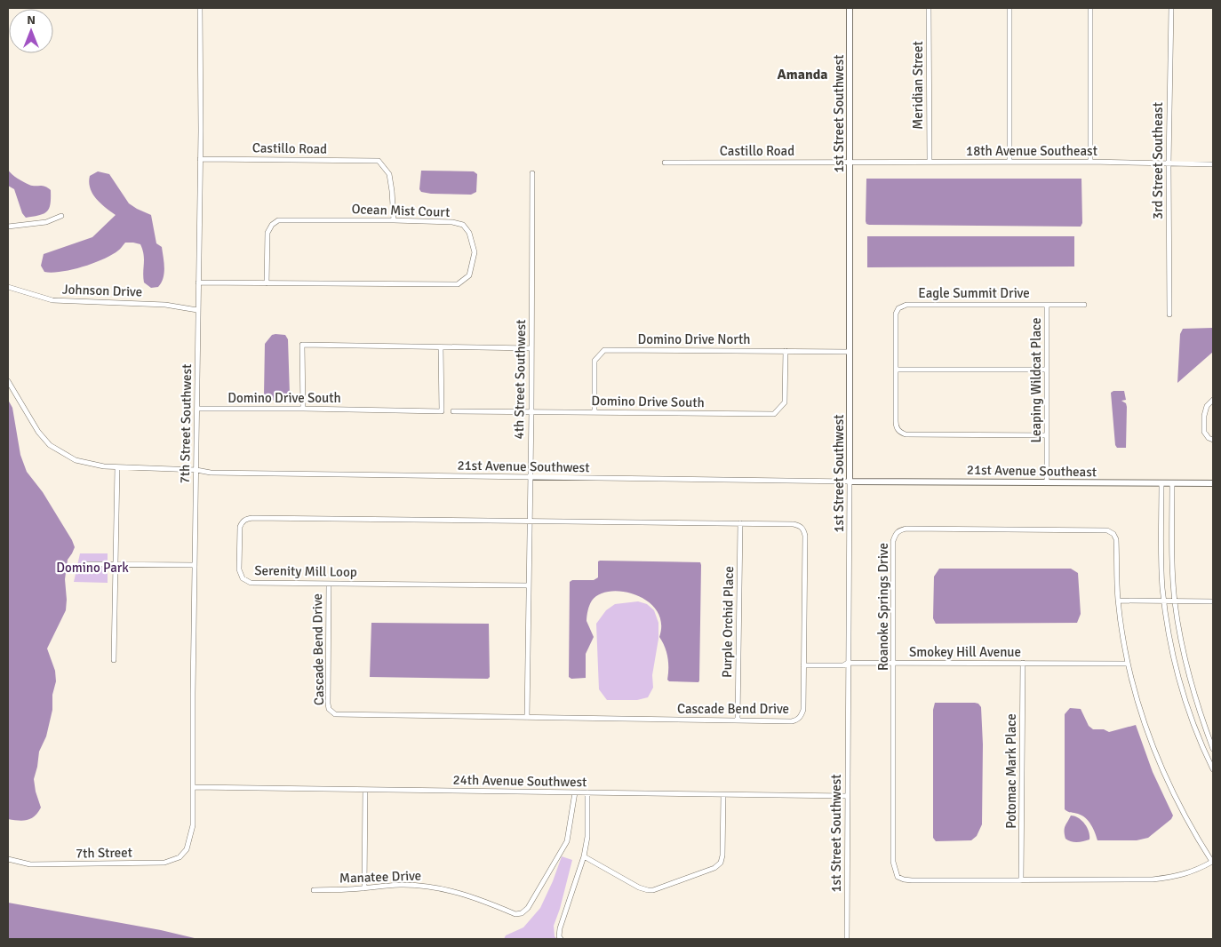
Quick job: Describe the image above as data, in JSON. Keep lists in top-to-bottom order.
{
  "streets": {
    "street": [
      "Meridian Street",
      "1st Street Southwest",
      "Castillo Road",
      "18th Avenue Southeast",
      "3rd Street Southeast",
      "Ocean Mist Court",
      "Johnson Drive",
      "Eagle Summit Drive",
      "Domino Drive North",
      "4th Street Southwest",
      "Leaping Wildcat Place",
      "Domino Drive South",
      "7th Street Southwest",
      "21st Avenue Southwest",
      "21st Avenue Southeast",
      "Serenity Mill Loop",
      "Roanoke Springs Drive",
      "Purple Orchid Place",
      "Cascade Bend Drive",
      "Smokey Hill Avenue",
      "Potomac Mark Place",
      "24th Avenue Southwest",
      "7th Street",
      "Manatee Drive"
    ]
  },
  "crossings": [
    ["Meridian Street", "18th Avenue Southeast"],
    ["1st Street Southwest", "Castillo Road"],
    ["1st Street Southwest", "18th Avenue Southeast"],
    ["1st Street Southwest", "Domino Drive North"],
    ["1st Street Southwest", "21st Avenue Southwest"],
    ["1st Street Southwest", "21st Avenue Southeast"],
    ["1st Street Southwest", "Smokey Hill Avenue"],
    ["1st Street Southwest", "24th Avenue Southwest"],
    ["Castillo Road", "18th Avenue Southeast"],
    ["Castillo Road", "Ocean Mist Court"],
    ["Castillo Road", "7th Street Southwest"],
    ["18th Avenue Southeast", "3rd Street Southeast"],
    ["Ocean Mist Court", "7th Street Southwest"],
    ["Johnson Drive", "7th Street Southwest"],
    ["Eagle Summit Drive", "Leaping Wildcat Place"],
    ["Domino Drive North", "Domino Drive South"],
    ["4th Street Southwest", "Domino Drive South"],
    ["4th Street Southwest", "21st Avenue Southwest"],
    ["4th Street Southwest", "Serenity Mill Loop"],
    ["4th Street Southwest", "Cascade Bend Drive"],
    ["Leaping Wildcat Place", "21st Avenue Southeast"],
    ["Domino Drive South", "7th Street Southwest"],
    ["7th Street Southwest", "21st Avenue Southwest"],
    ["7th Street Southwest", "24th Avenue Southwest"],
    ["7th Street Southwest", "7th Street"],
    ["21st Avenue Southwest", "21st Avenue Southeast"],
    ["Serenity Mill Loop", "Cascade Bend Drive"],
    ["Roanoke Springs Drive", "Smokey Hill Avenue"],
    ["Roanoke Springs Drive", "Potomac Mark Place"],
    ["Purple Orchid Place", "Cascade Bend Drive"],
    ["Cascade Bend Drive", "Smokey Hill Avenue"],
    ["Smokey Hill Avenue", "Potomac Mark Place"],
    ["24th Avenue Southwest", "Manatee Drive"]
  ],
  "districts": ["Amanda"],
  "parks": ["Domino Park"],
  "north": "top"
}
